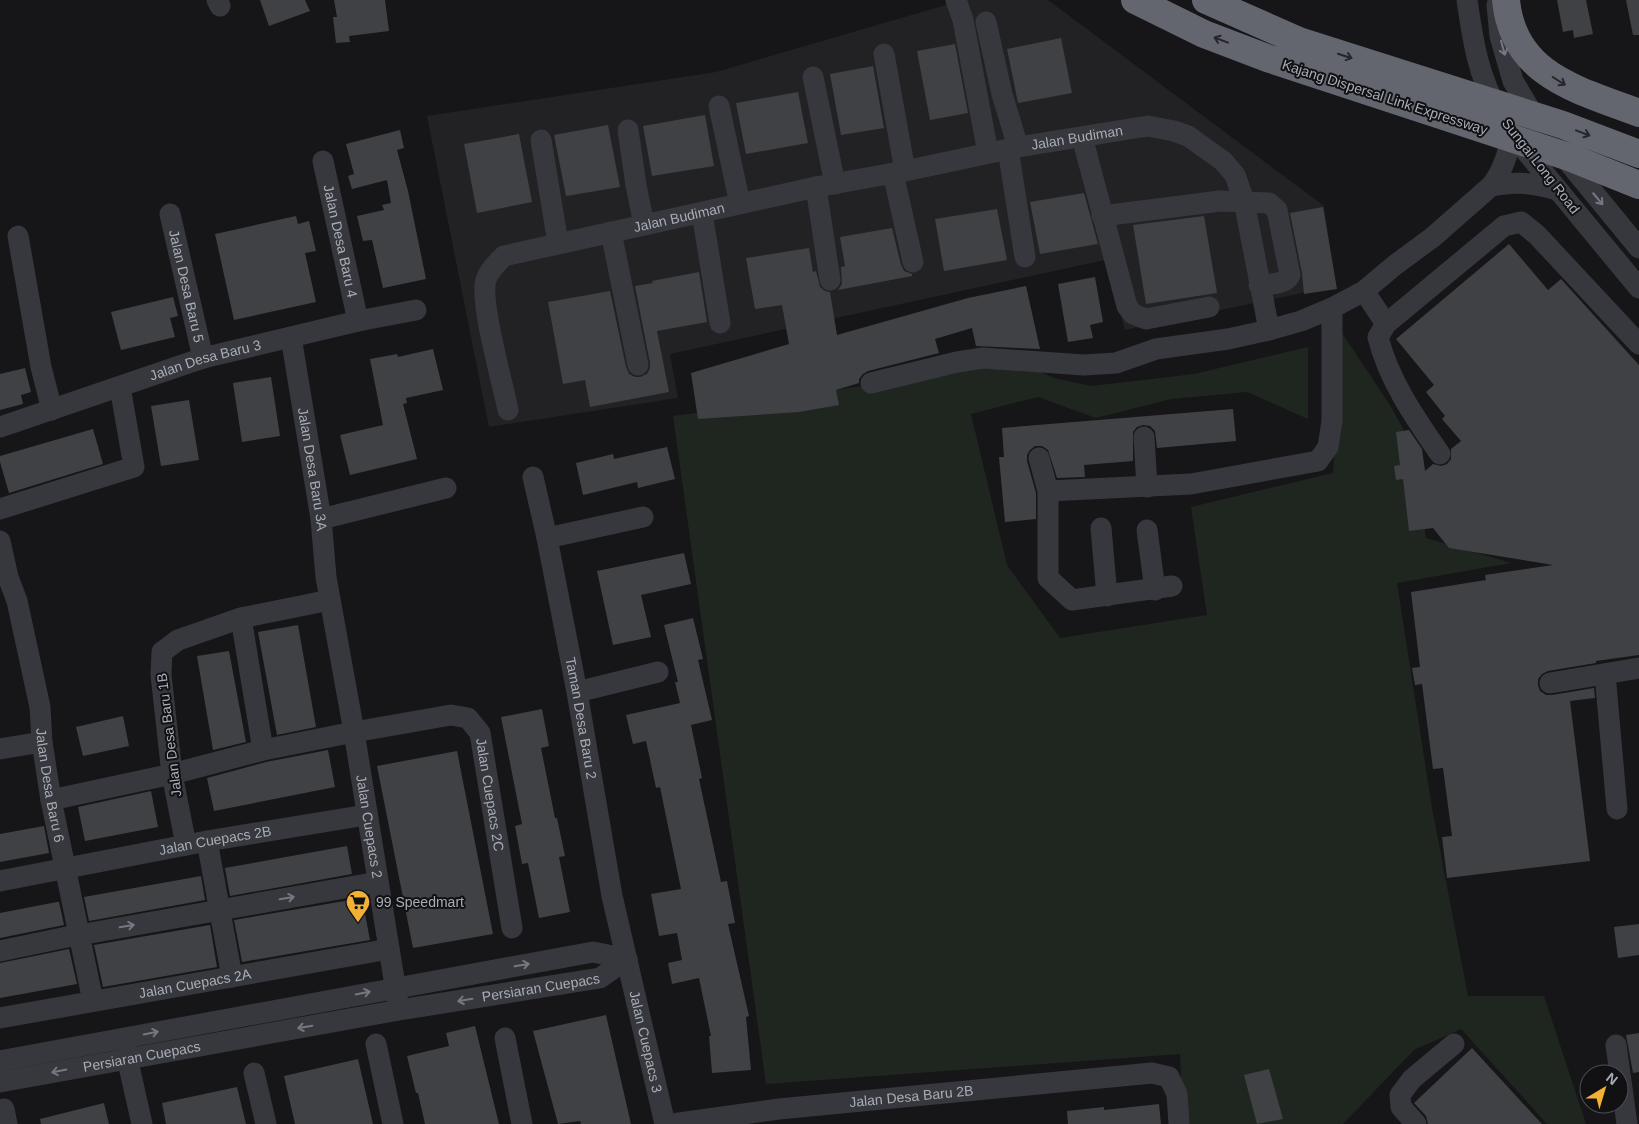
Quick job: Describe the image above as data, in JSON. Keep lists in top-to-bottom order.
{
  "streets": {
    "highway": ["Kajang Dispersal Link Expressway"],
    "street": [
      "Jalan Budiman",
      "Sungai Long Road",
      "Jalan Desa Baru 4",
      "Jalan Desa Baru 5",
      "Jalan Desa Baru 3",
      "Jalan Desa Baru 3A",
      "Taman Desa Baru 2",
      "Jalan Desa Baru 1B",
      "Jalan Desa Baru 6",
      "Jalan Cuepacs 2C",
      "Jalan Cuepacs 2",
      "Jalan Cuepacs 2B",
      "Jalan Cuepacs 2A",
      "Persiaran Cuepacs",
      "Jalan Cuepacs 3",
      "Jalan Desa Baru 2B"
    ]
  },
  "crossings": [
    ["Jalan Desa Baru 4", "Jalan Desa Baru 3"],
    ["Jalan Desa Baru 5", "Jalan Desa Baru 3"],
    ["Jalan Desa Baru 3", "Jalan Desa Baru 3A"],
    ["Jalan Desa Baru 3A", "Jalan Desa Baru 1B"],
    ["Jalan Desa Baru 3A", "Jalan Cuepacs 2C"],
    ["Jalan Desa Baru 3A", "Jalan Cuepacs 2"],
    ["Taman Desa Baru 2", "Persiaran Cuepacs"],
    ["Taman Desa Baru 2", "Jalan Cuepacs 3"],
    ["Jalan Desa Baru 1B", "Jalan Cuepacs 2C"],
    ["Jalan Desa Baru 1B", "Jalan Cuepacs 2B"],
    ["Jalan Desa Baru 6", "Jalan Cuepacs 2C"],
    ["Jalan Desa Baru 6", "Jalan Cuepacs 2B"],
    ["Jalan Desa Baru 6", "Jalan Cuepacs 2A"],
    ["Jalan Cuepacs 2C", "Jalan Cuepacs 2"],
    ["Jalan Cuepacs 2", "Jalan Cuepacs 2B"],
    ["Jalan Cuepacs 2", "Jalan Cuepacs 2A"],
    ["Jalan Cuepacs 2", "Persiaran Cuepacs"],
    ["Persiaran Cuepacs", "Jalan Cuepacs 3"]
  ],
  "places": {
    "supermarket": ["99 Speedmart"]
  },
  "north": "top right"
}
